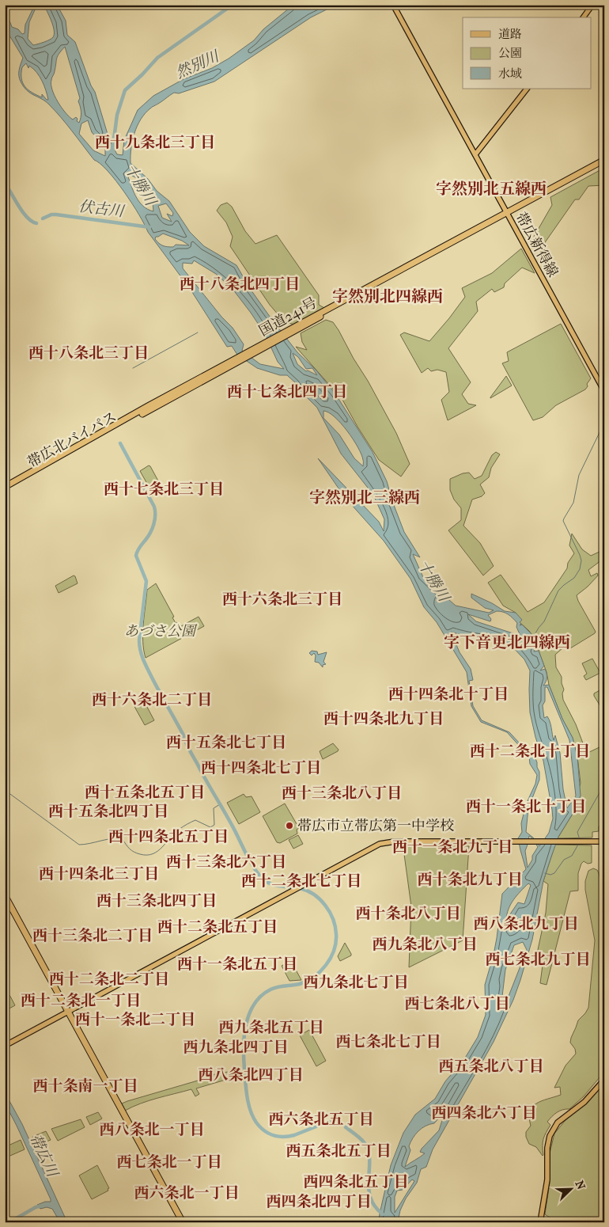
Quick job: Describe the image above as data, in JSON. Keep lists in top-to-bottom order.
{
  "streets": {
    "highway": ["国道241号", "帯広北バイパス"],
    "main road": ["帯広新得線"]
  },
  "crossings": [
    ["帯広新得線", "国道241号"],
    ["国道241号", "帯広北バイパス"]
  ],
  "districts": [
    "西十九条北三丁目",
    "字然別北五線西",
    "西十八条北四丁目",
    "字然別北四線西",
    "西十八条北三丁目",
    "西十七条北四丁目",
    "西十七条北三丁目",
    "字然別北三線西",
    "西十六条北三丁目",
    "字下音更北四線西",
    "西十四条北十丁目",
    "西十六条北二丁目",
    "西十四条北九丁目",
    "西十五条北七丁目",
    "西十二条北十丁目",
    "西十四条北七丁目",
    "西十五条北五丁目",
    "西十三条北八丁目",
    "西十一条北十丁目",
    "西十五条北四丁目",
    "西十四条北五丁目",
    "西十一条北九丁目",
    "西十三条北六丁目",
    "西十四条北三丁目",
    "西十条北九丁目",
    "西十二条北七丁目",
    "西十三条北四丁目",
    "西十条北八丁目",
    "西八条北九丁目",
    "西十二条北五丁目",
    "西十三条北二丁目",
    "西九条北八丁目",
    "西七条北九丁目",
    "西十一条北五丁目",
    "西十二条北二丁目",
    "西九条北七丁目",
    "西十二条北一丁目",
    "西七条北八丁目",
    "西十一条北二丁目",
    "西九条北五丁目",
    "西七条北七丁目",
    "西九条北四丁目",
    "西五条北八丁目",
    "西八条北四丁目",
    "西十条南一丁目",
    "西四条北六丁目",
    "西六条北五丁目",
    "西八条北一丁目",
    "西五条北五丁目",
    "西七条北一丁目",
    "西四条北五丁目",
    "西六条北一丁目",
    "西四条北四丁目"
  ],
  "water": [
    "然別川",
    "十勝川",
    "伏古川",
    "帯広川"
  ],
  "parks": ["あづさ公園"],
  "places": ["帯広市立帯広第一中学校"],
  "legend": ["道路", "公園", "水域"],
  "north": "top right"
}
